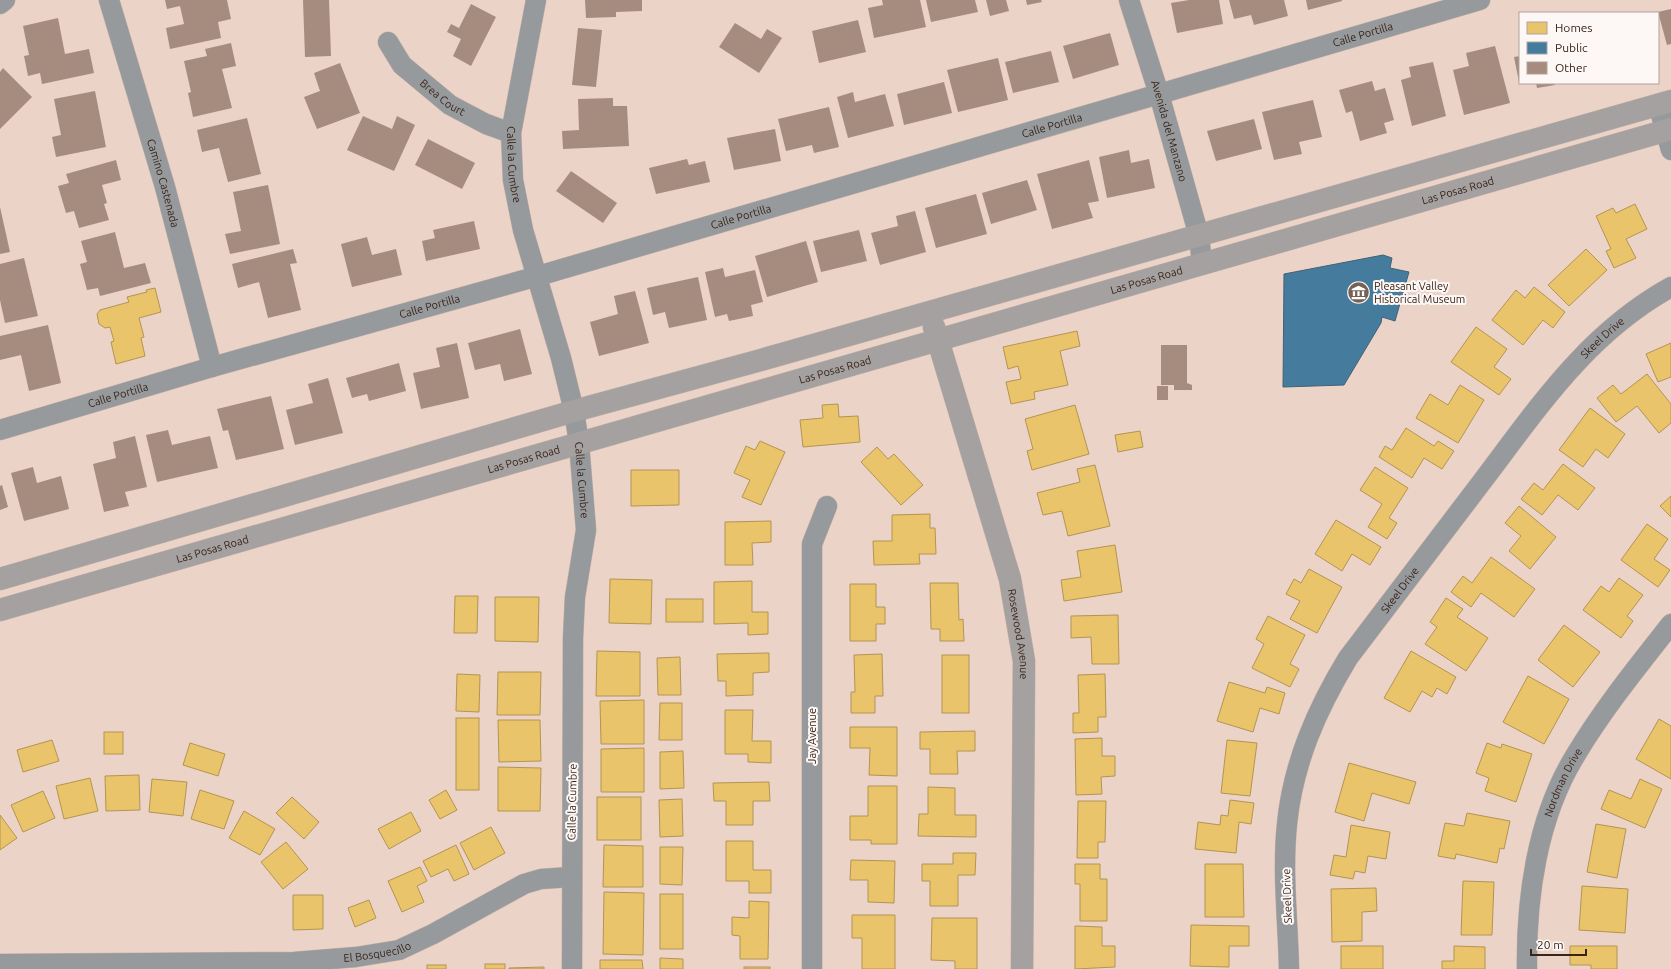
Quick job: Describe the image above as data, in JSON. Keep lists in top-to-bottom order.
{
  "streets": {
    "main road": ["Las Posas Road", "Rosewood Avenue"],
    "street": [
      "Calle Portilla",
      "Brea Court",
      "Avenida del Manzano",
      "Calle la Cumbre",
      "Camino Castenada",
      "Skeel Drive",
      "Jay Avenue",
      "Nordman Drive",
      "El Bosquecillo"
    ]
  },
  "crossings": [
    ["Calle Portilla", "Avenida del Manzano"],
    ["Calle Portilla", "Calle la Cumbre"],
    ["Calle Portilla", "Camino Castenada"],
    ["Brea Court", "Calle la Cumbre"],
    ["Avenida del Manzano", "Las Posas Road"],
    ["Calle la Cumbre", "Las Posas Road"],
    ["Calle la Cumbre", "El Bosquecillo"],
    ["Las Posas Road", "Rosewood Avenue"]
  ],
  "places": {
    "museum": ["Pleasant Valley Historical Museum"]
  },
  "legend": ["Homes", "Public", "Other"],
  "scale_bar": "20 m"
}
